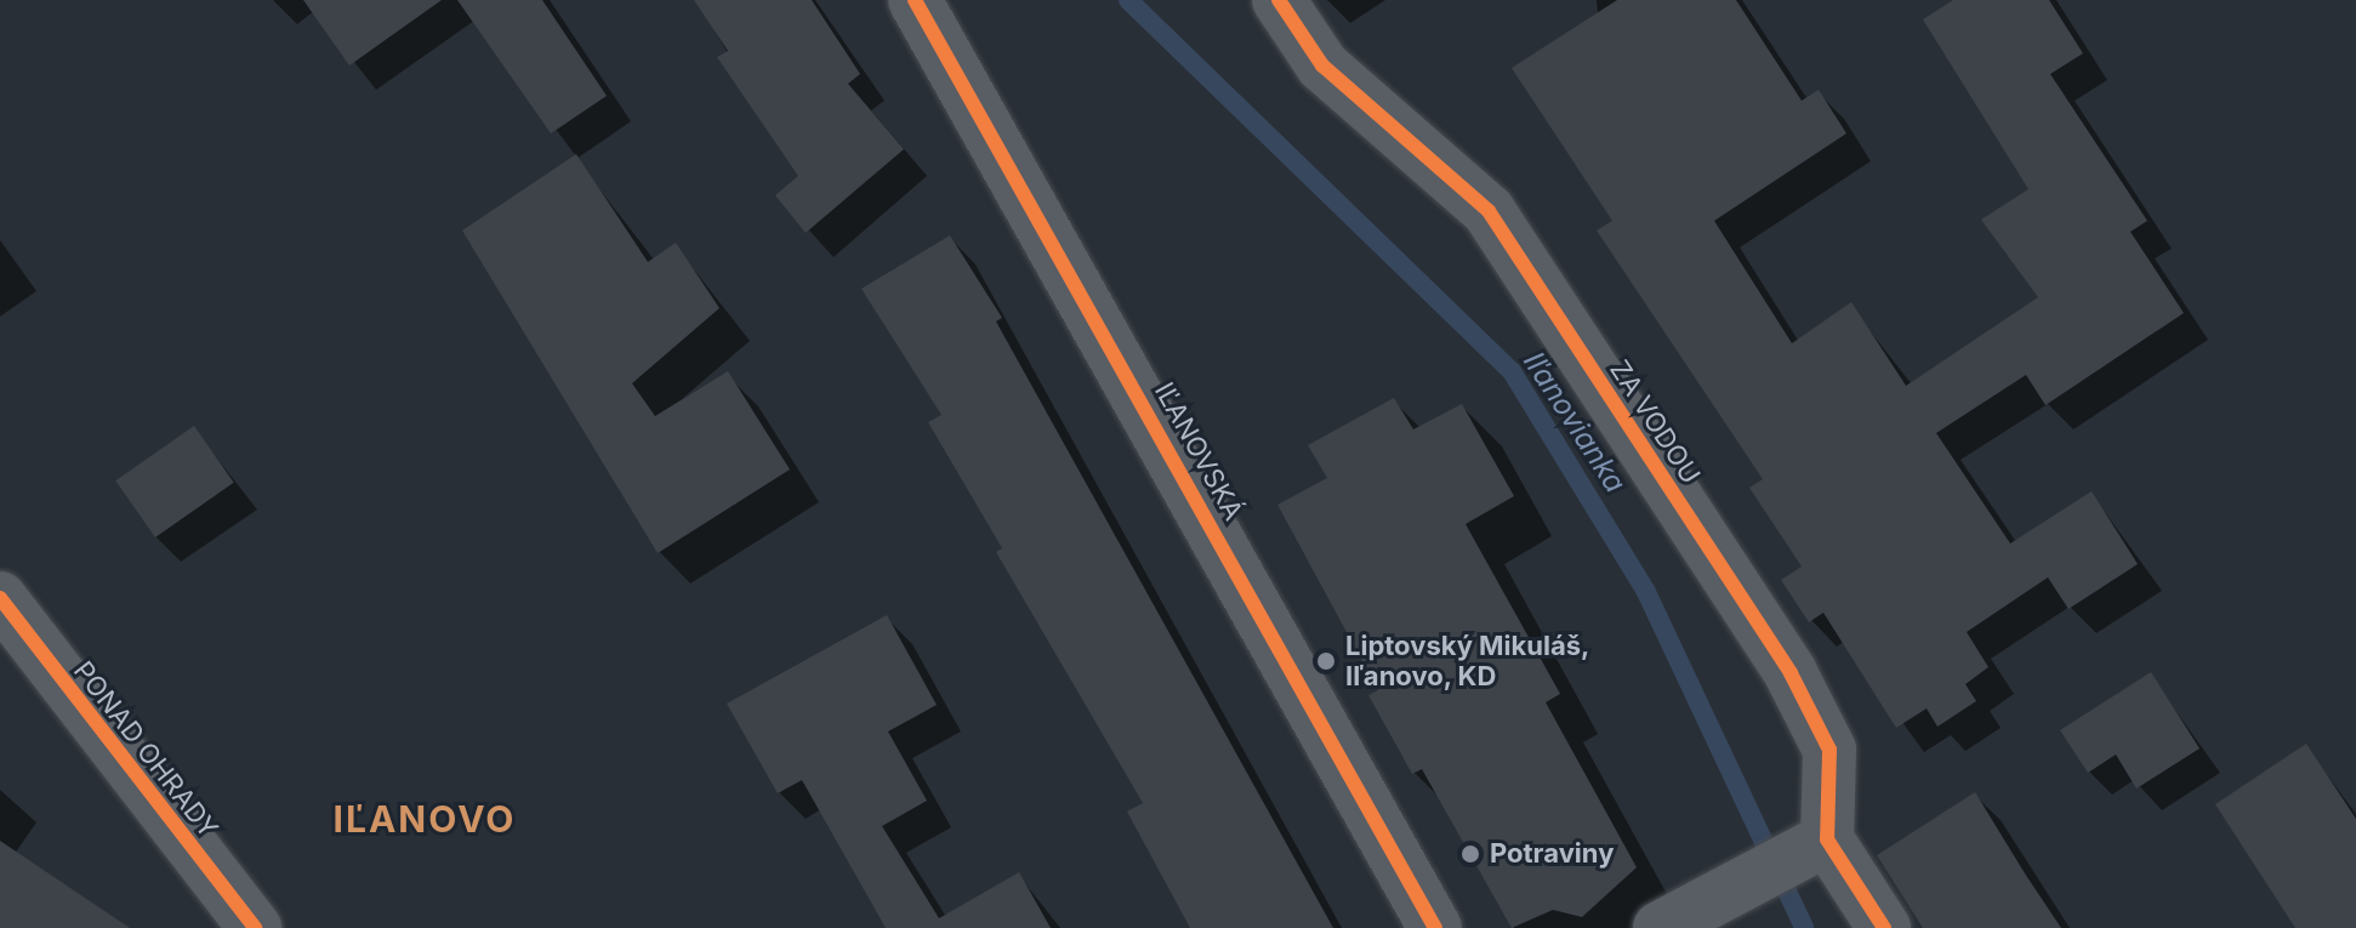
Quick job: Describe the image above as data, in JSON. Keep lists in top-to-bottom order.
{
  "streets": {
    "street": ["ZA VODOU", "IĽANOVSKÁ", "PONAD OHRADY"]
  },
  "districts": ["IĽANOVO"],
  "water": ["Iľanovianka"],
  "places": ["Liptovský Mikuláš, Iľanovo, KD", "Potraviny"]
}
